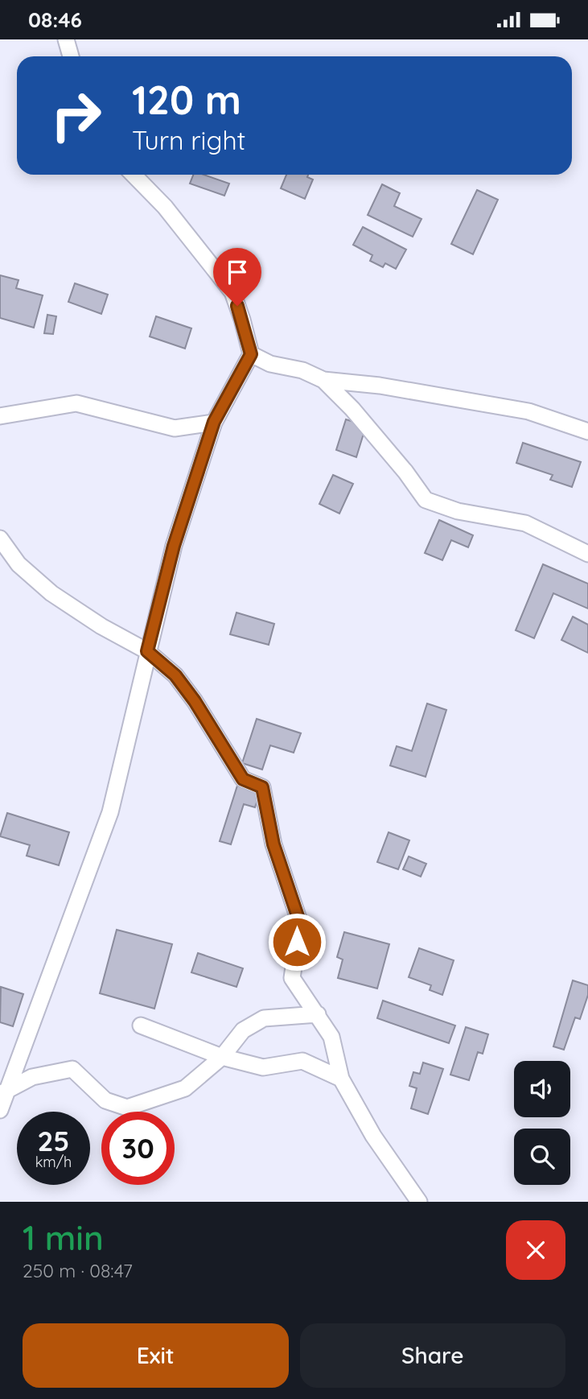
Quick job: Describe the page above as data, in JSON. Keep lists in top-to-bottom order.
{
  "page": {
    "status": "08:46",
    "turn": ["120 m", "Turn right"],
    "speed": "25 km/h",
    "limit": "30",
    "heading": ["1 min", "250 m · 08:47"],
    "buttons": ["Exit", "Share"]
  }
}
